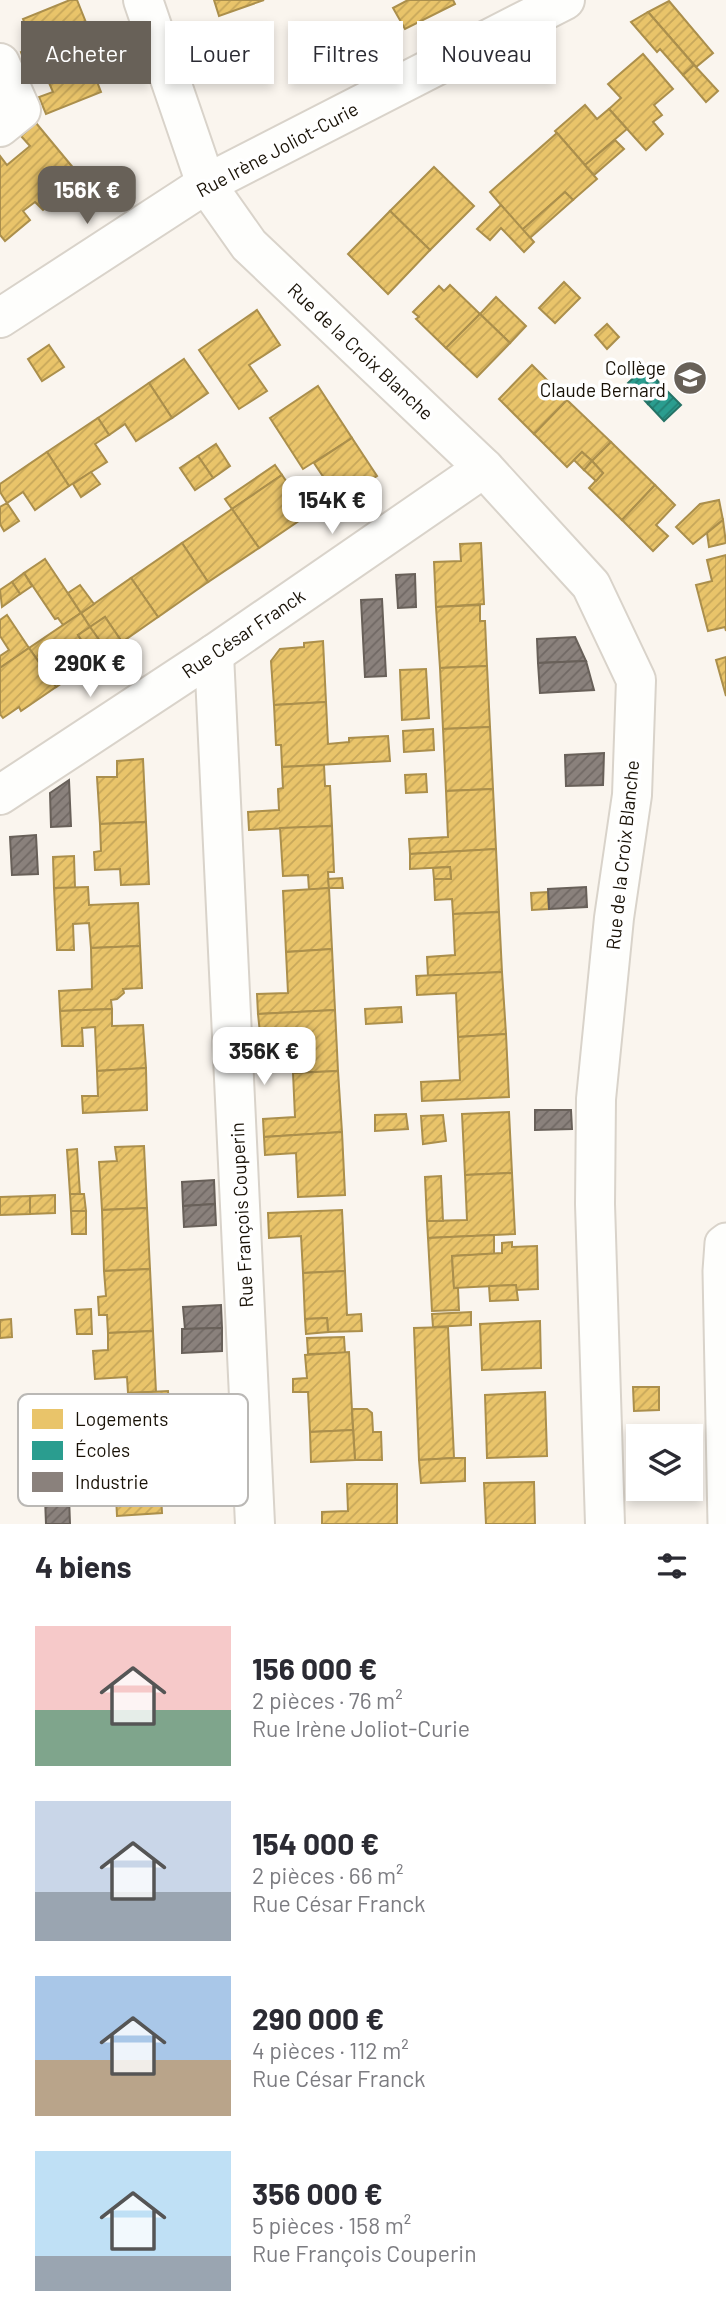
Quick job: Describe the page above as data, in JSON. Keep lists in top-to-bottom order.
{
  "streets": {
    "street": [
      "Rue Irène Joliot-Curie",
      "Rue de la Croix Blanche",
      "Rue César Franck",
      "Rue François Couperin"
    ]
  },
  "crossings": [
    ["Rue Irène Joliot-Curie", "Rue de la Croix Blanche"],
    ["Rue de la Croix Blanche", "Rue César Franck"],
    ["Rue César Franck", "Rue François Couperin"]
  ],
  "places": {
    "school or university": ["Collège Claude Bernard"]
  },
  "legend": ["Logements", "Écoles", "Industrie"],
  "page": {
    "chip": [
      "Acheter",
      "Louer",
      "Filtres",
      "Nouveau"
    ],
    "price": [
      "156K €",
      "154K €",
      "290K €",
      "356K €"
    ],
    "heading": "4 biens",
    "list": [
      {
        "name": "156 000 €",
        "note": "2 pièces · 76 m² · Rue Irène Joliot-Curie"
      },
      {
        "name": "154 000 €",
        "note": "2 pièces · 66 m² · Rue César Franck"
      },
      {
        "name": "290 000 €",
        "note": "4 pièces · 112 m² · Rue César Franck"
      },
      {
        "name": "356 000 €",
        "note": "5 pièces · 158 m² · Rue François Couperin"
      }
    ]
  }
}
